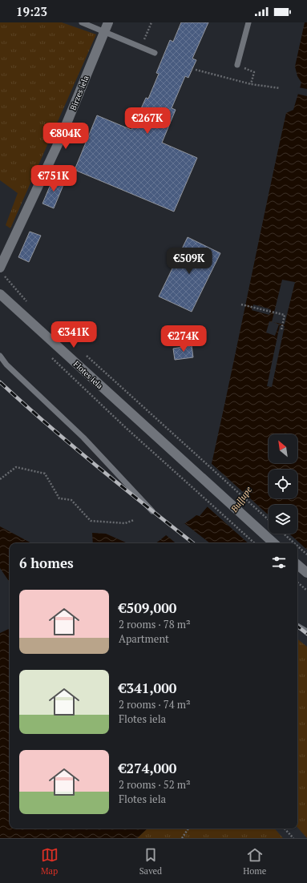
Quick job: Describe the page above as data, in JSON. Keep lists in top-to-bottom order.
{
  "streets": {
    "street": ["Birzes iela", "Flotes iela"]
  },
  "water": ["Buļļupe"],
  "north": "top left",
  "page": {
    "status": "19:23",
    "price": [
      "€267K",
      "€804K",
      "€751K",
      "€509K",
      "€341K",
      "€274K"
    ],
    "heading": "6 homes",
    "list": [
      {
        "name": "€509,000",
        "note": "2 rooms · 78 m² · Apartment"
      },
      {
        "name": "€341,000",
        "note": "2 rooms · 74 m² · Flotes iela"
      },
      {
        "name": "€274,000",
        "note": "2 rooms · 52 m² · Flotes iela"
      }
    ],
    "tabs": ["Map", "Saved", "Home"]
  }
}
